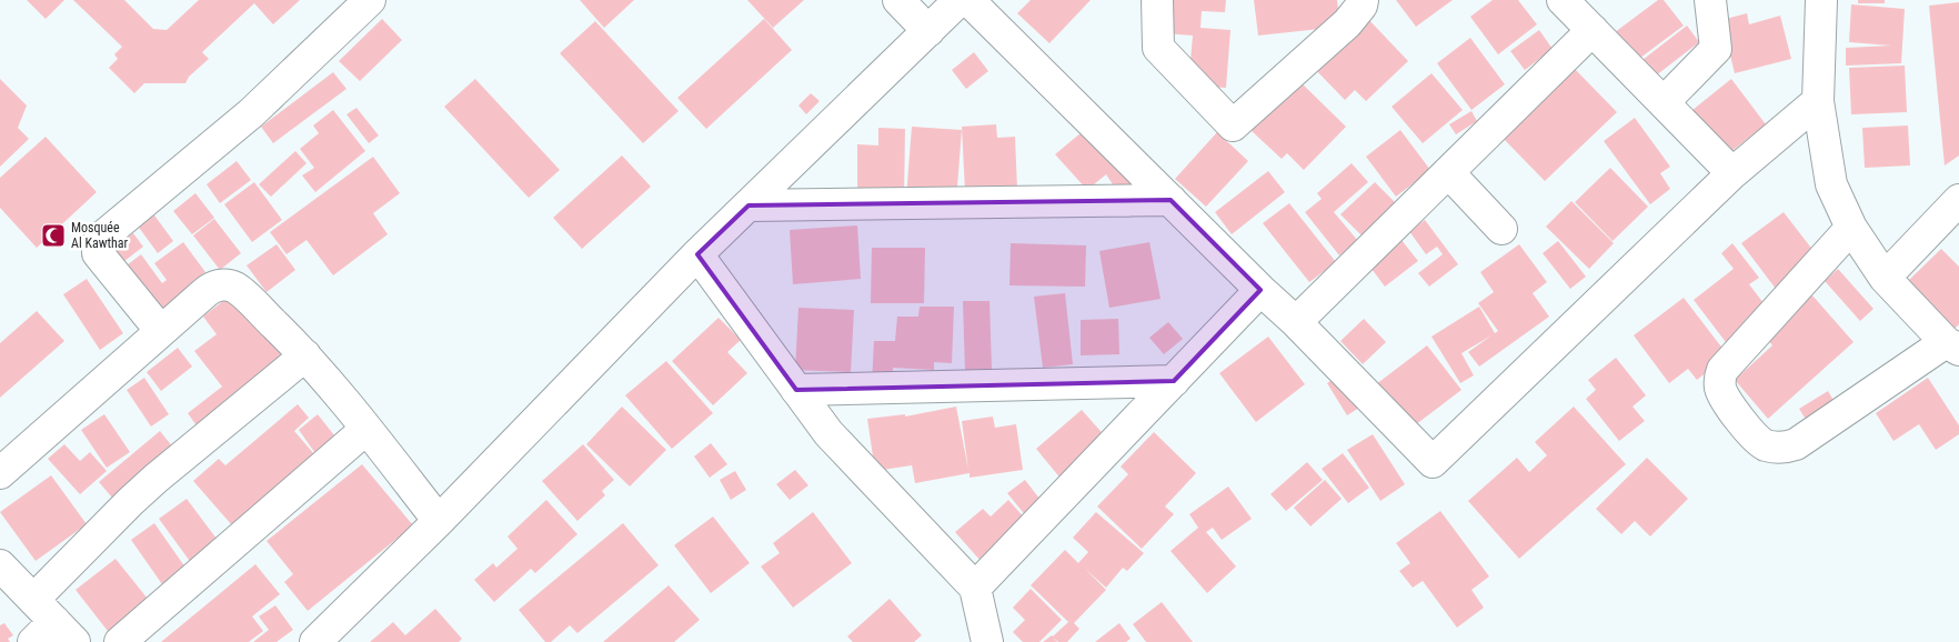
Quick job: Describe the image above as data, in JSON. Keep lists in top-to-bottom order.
{
  "places": {
    "mosque": ["Mosquée Al Kawthar"]
  }
}
